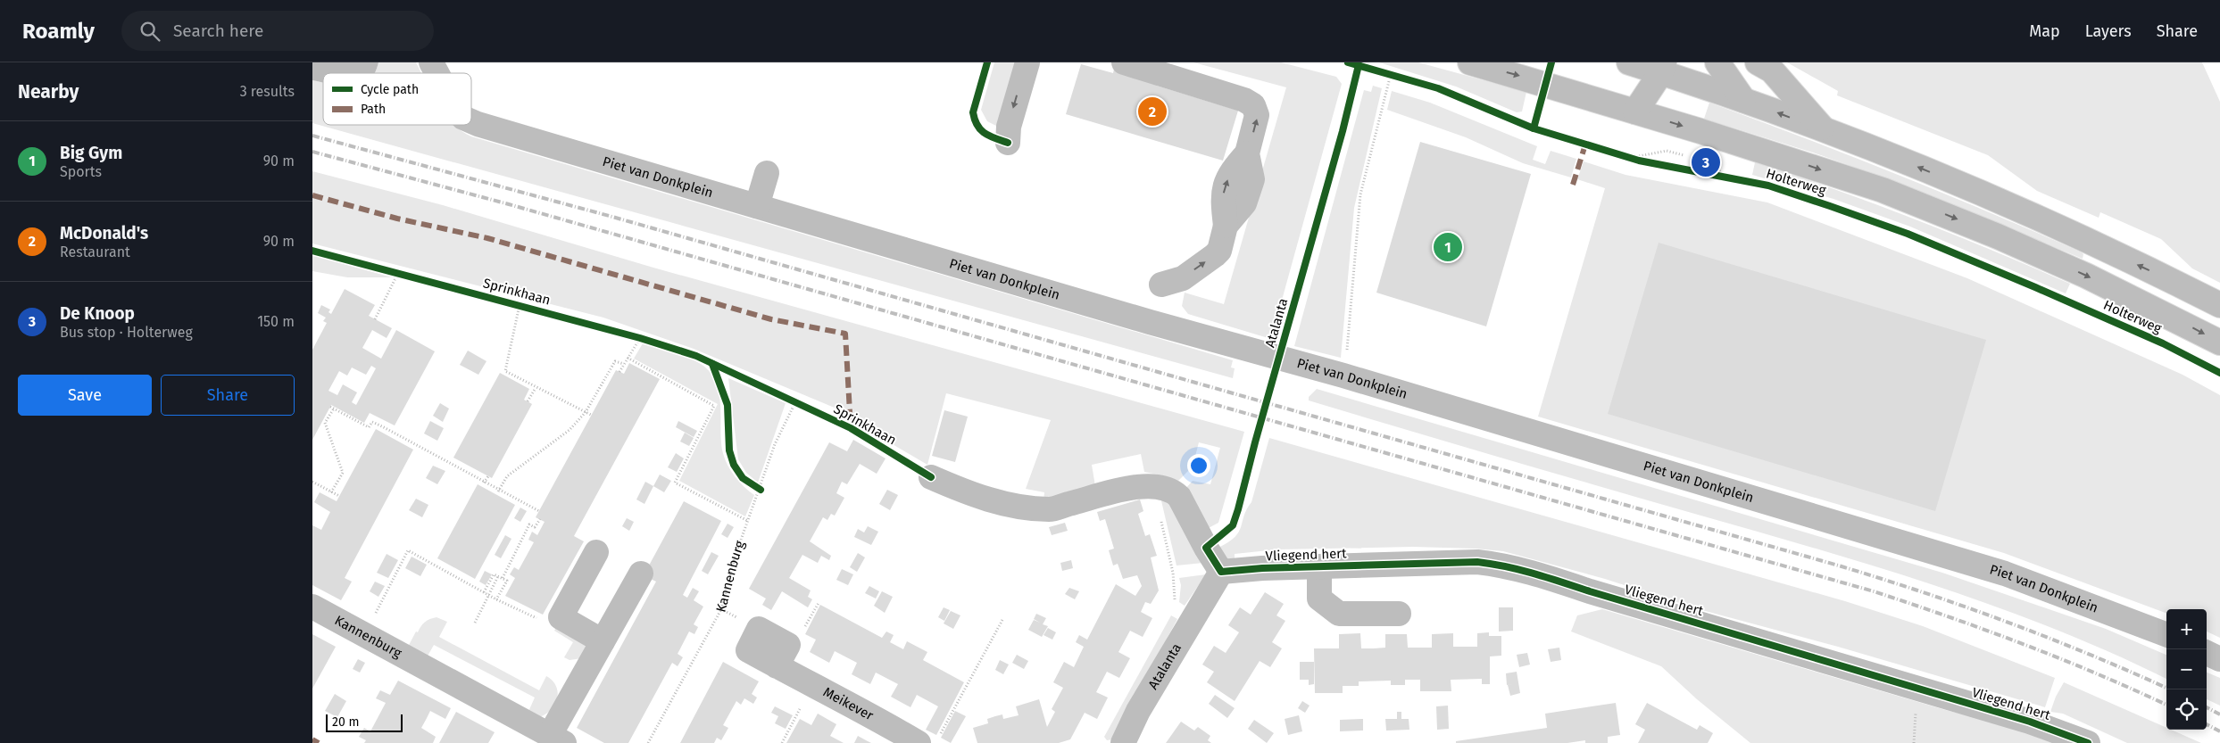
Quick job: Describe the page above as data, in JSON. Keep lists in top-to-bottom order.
{
  "streets": {
    "street": [
      "Piet van Donkplein",
      "Holterweg",
      "Atalanta",
      "Vliegend hert",
      "Kannenburg",
      "Meikever"
    ],
    "cycle path": ["Sprinkhaan"]
  },
  "crossings": [
    ["Atalanta", "Vliegend hert"]
  ],
  "legend": ["Cycle path", "Path"],
  "scale_bar": "20 m",
  "page": {
    "header": "Roamly",
    "search": "Search here",
    "nav": ["Map", "Layers", "Share"],
    "heading": ["Nearby", "3 results"],
    "pins": ["2", "3", "1"],
    "list": [
      {
        "mark": "1",
        "name": "Big Gym",
        "note": "Sports",
        "value": "90 m"
      },
      {
        "mark": "2",
        "name": "McDonald's",
        "note": "Restaurant",
        "value": "90 m"
      },
      {
        "mark": "3",
        "name": "De Knoop",
        "note": "Bus stop · Holterweg",
        "value": "150 m"
      }
    ],
    "buttons": ["Save", "Share"],
    "map_buttons": ["+", "−"],
    "scale": "20 m"
  }
}
